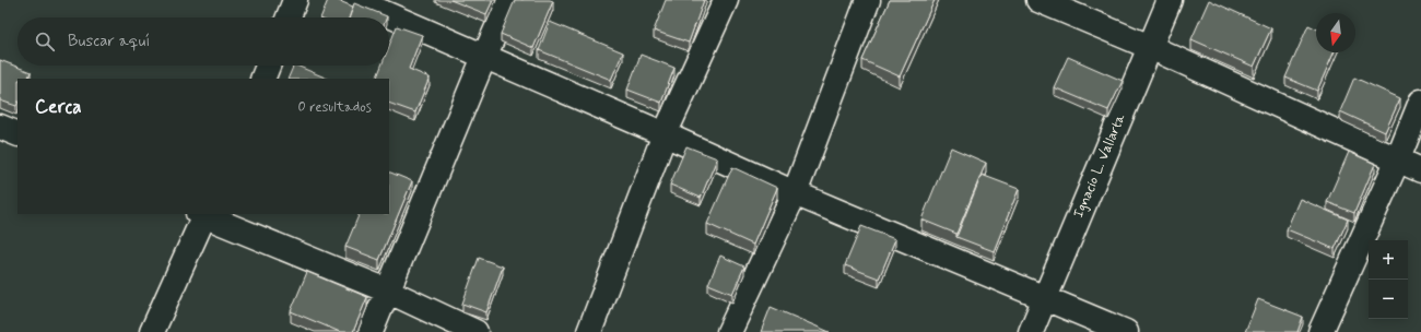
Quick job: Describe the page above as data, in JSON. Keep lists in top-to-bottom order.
{
  "streets": {
    "street": ["Ignacio L. Vallarta"]
  },
  "north": "bottom",
  "page": {
    "search": "Buscar aquí",
    "heading": ["Cerca", "0 resultados"],
    "map_buttons": ["+", "−"]
  }
}
